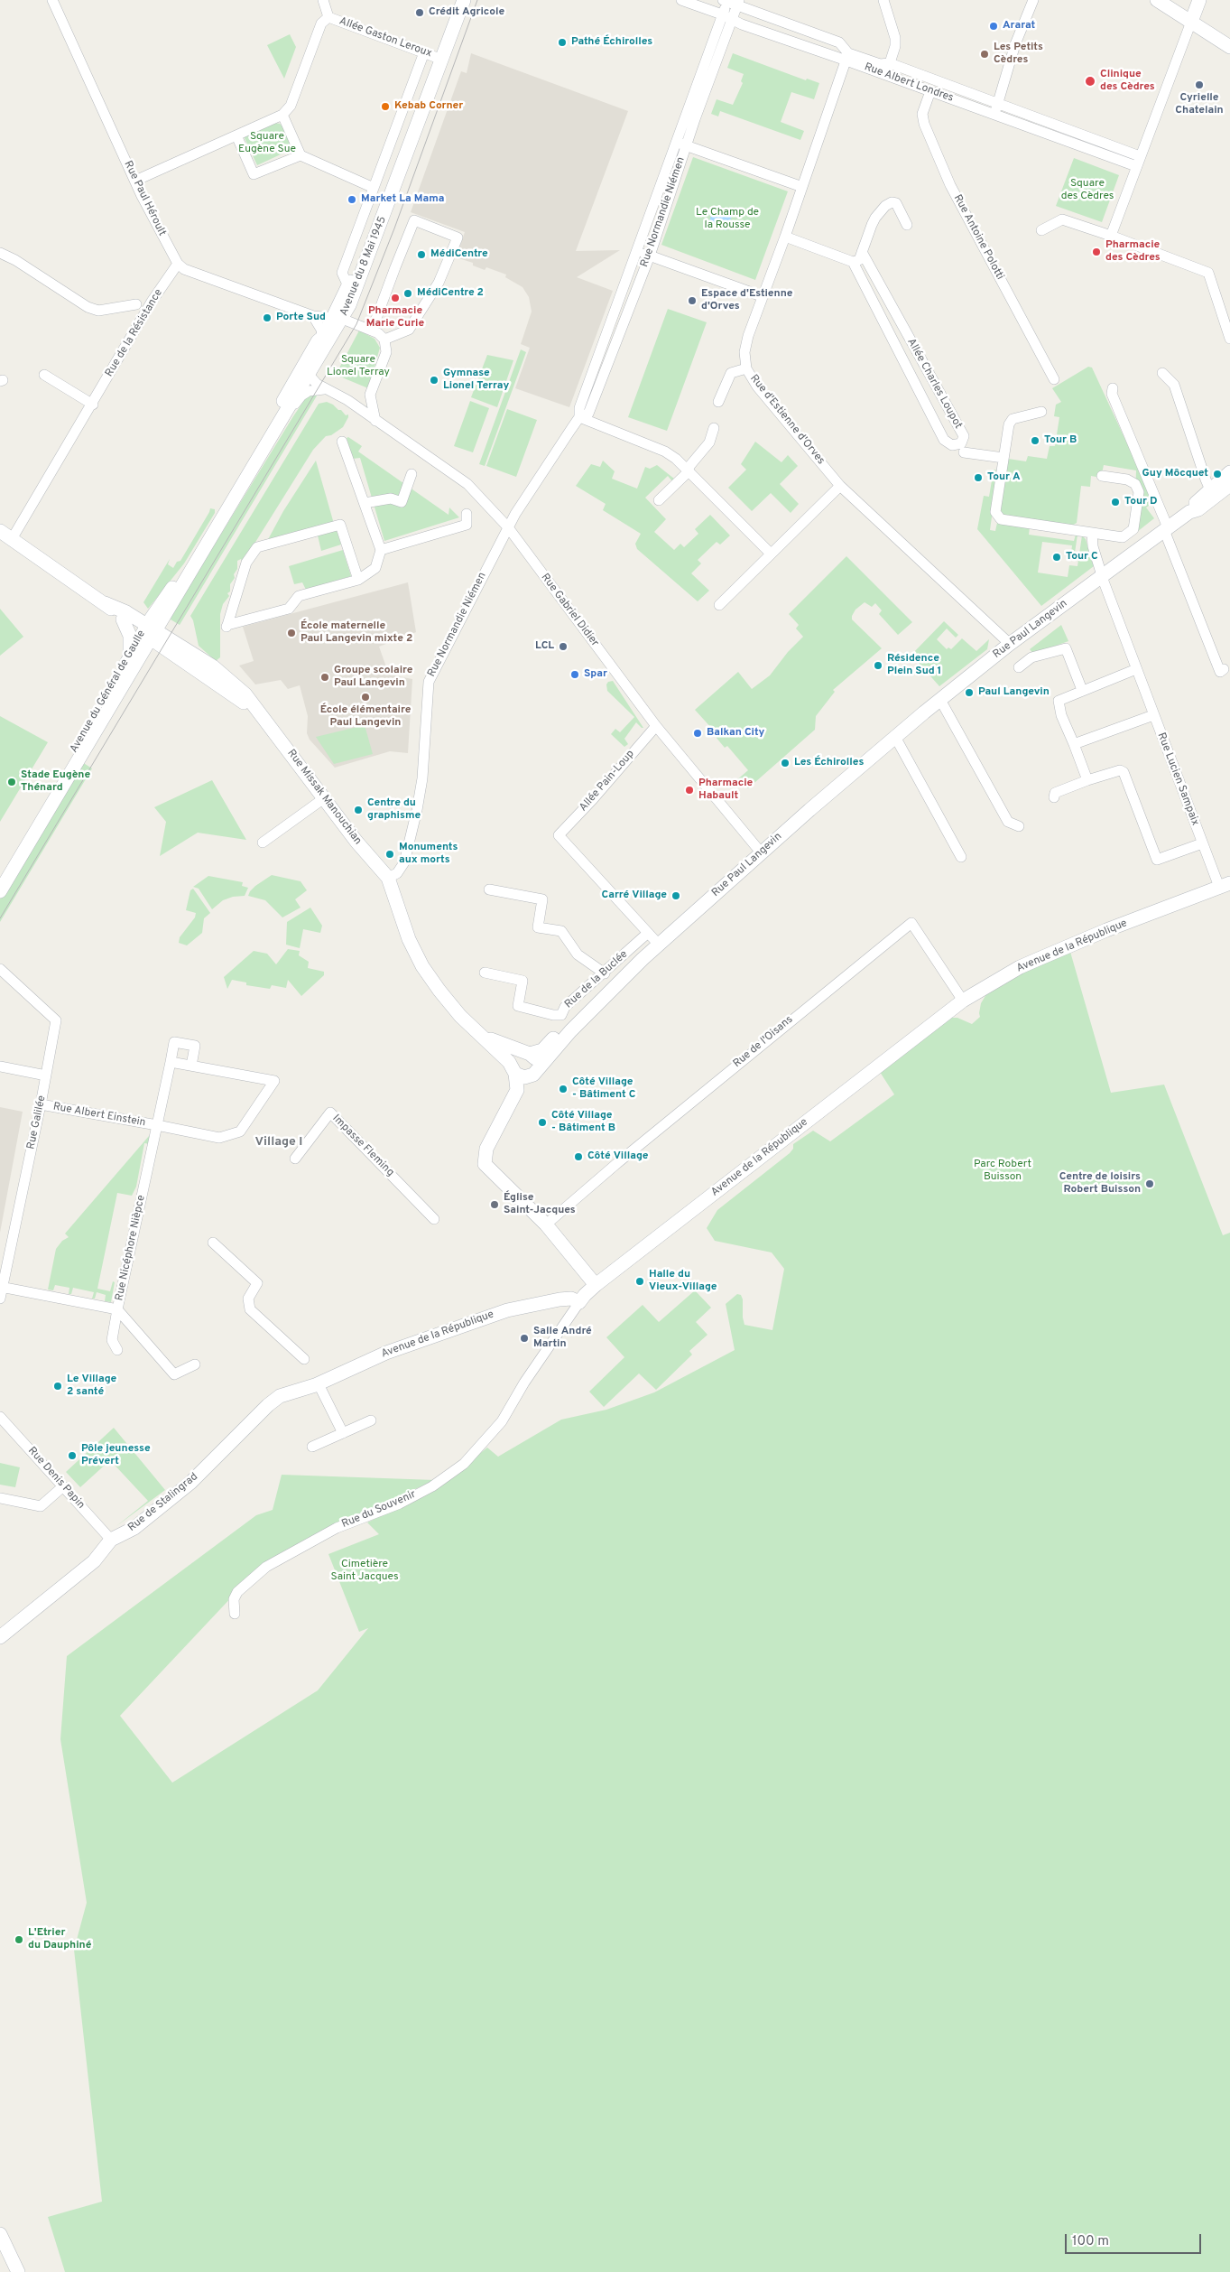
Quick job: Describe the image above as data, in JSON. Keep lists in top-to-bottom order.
{
  "streets": {
    "street": [
      "Allée Gaston Leroux",
      "Rue Albert Londres",
      "Rue Paul Héroult",
      "Rue Normandie Niémen",
      "Rue Antoine Polotti",
      "Avenue du 8 Mai 1945",
      "Rue de la Résistance",
      "Allée Charles Loupot",
      "Rue d'Estienne d'Orves",
      "Rue Gabriel Didier",
      "Rue Paul Langevin",
      "Avenue du Général de Gaulle",
      "Rue Lucien Sampaix",
      "Allée Pain-Loup",
      "Rue Missak Manouchian",
      "Avenue de la République",
      "Rue de la Buclée",
      "Rue de l'Oisans",
      "Rue Albert Einstein",
      "Rue Galilée",
      "Impasse Fleming",
      "Rue Nicéphore Nièpce",
      "Rue Denis Papin",
      "Rue de Stalingrad",
      "Rue du Souvenir"
    ]
  },
  "crossings": [
    ["Allée Gaston Leroux", "Avenue du 8 Mai 1945"],
    ["Rue Albert Londres", "Rue Normandie Niémen"],
    ["Rue Albert Londres", "Rue Antoine Polotti"],
    ["Rue Albert Londres", "Rue d'Estienne d'Orves"],
    ["Rue Paul Héroult", "Rue de la Résistance"],
    ["Rue Normandie Niémen", "Rue Gabriel Didier"],
    ["Rue Normandie Niémen", "Rue Missak Manouchian"],
    ["Avenue du 8 Mai 1945", "Rue Gabriel Didier"],
    ["Avenue du 8 Mai 1945", "Avenue du Général de Gaulle"],
    ["Avenue du 8 Mai 1945", "Rue Missak Manouchian"],
    ["Rue de la Résistance", "Rue Missak Manouchian"],
    ["Rue d'Estienne d'Orves", "Rue Paul Langevin"],
    ["Rue Gabriel Didier", "Rue Paul Langevin"],
    ["Rue Gabriel Didier", "Allée Pain-Loup"],
    ["Rue Paul Langevin", "Rue Lucien Sampaix"],
    ["Rue Paul Langevin", "Rue de la Buclée"],
    ["Avenue du Général de Gaulle", "Rue Missak Manouchian"],
    ["Rue Lucien Sampaix", "Avenue de la République"],
    ["Allée Pain-Loup", "Rue de la Buclée"],
    ["Avenue de la République", "Rue de l'Oisans"],
    ["Avenue de la République", "Rue de Stalingrad"],
    ["Avenue de la République", "Rue du Souvenir"],
    ["Rue Albert Einstein", "Rue Galilée"],
    ["Rue Albert Einstein", "Rue Nicéphore Nièpce"],
    ["Rue Galilée", "Rue Nicéphore Nièpce"],
    ["Rue Denis Papin", "Rue de Stalingrad"]
  ],
  "districts": ["Village I"],
  "parks": [
    "Square Eugène Sue",
    "Square des Cèdres",
    "Le Champ de la Rousse",
    "Square Lionel Terray",
    "Parc Robert Buisson",
    "Cimetière Saint Jacques"
  ],
  "places": [
    "Crédit Agricole",
    "Ararat",
    "Pathé Échirolles",
    "Les Petits Cèdres",
    "Clinique des Cèdres",
    "Cyrielle Chatelain",
    "Kebab Corner",
    "Market La Mama",
    "Pharmacie des Cèdres",
    "MédiCentre",
    "MédiCentre 2",
    "Pharmacie Marie Curie",
    "Espace d'Estienne d'Orves",
    "Porte Sud",
    "Gymnase Lionel Terray",
    "Tour B",
    "Guy Môcquet",
    "Tour A",
    "Tour D",
    "Tour C",
    "École maternelle Paul Langevin mixte 2",
    "LCL",
    "Résidence Plein Sud 1",
    "Spar",
    "Groupe scolaire Paul Langevin",
    "Paul Langevin",
    "École élémentaire Paul Langevin",
    "Balkan City",
    "Les Échirolles",
    "Stade Eugène Thénard",
    "Pharmacie Habault",
    "Centre du graphisme",
    "Monuments aux morts",
    "Carré Village",
    "Côté Village - Bâtiment C",
    "Côté Village - Bâtiment B",
    "Côté Village",
    "Centre de loisirs Robert Buisson",
    "Église Saint-Jacques",
    "Halle du Vieux-Village",
    "Salle André Martin",
    "Le Village 2 santé",
    "Pôle jeunesse Prévert",
    "L'Etrier du Dauphiné"
  ],
  "scale_bar": "100 m"
}
